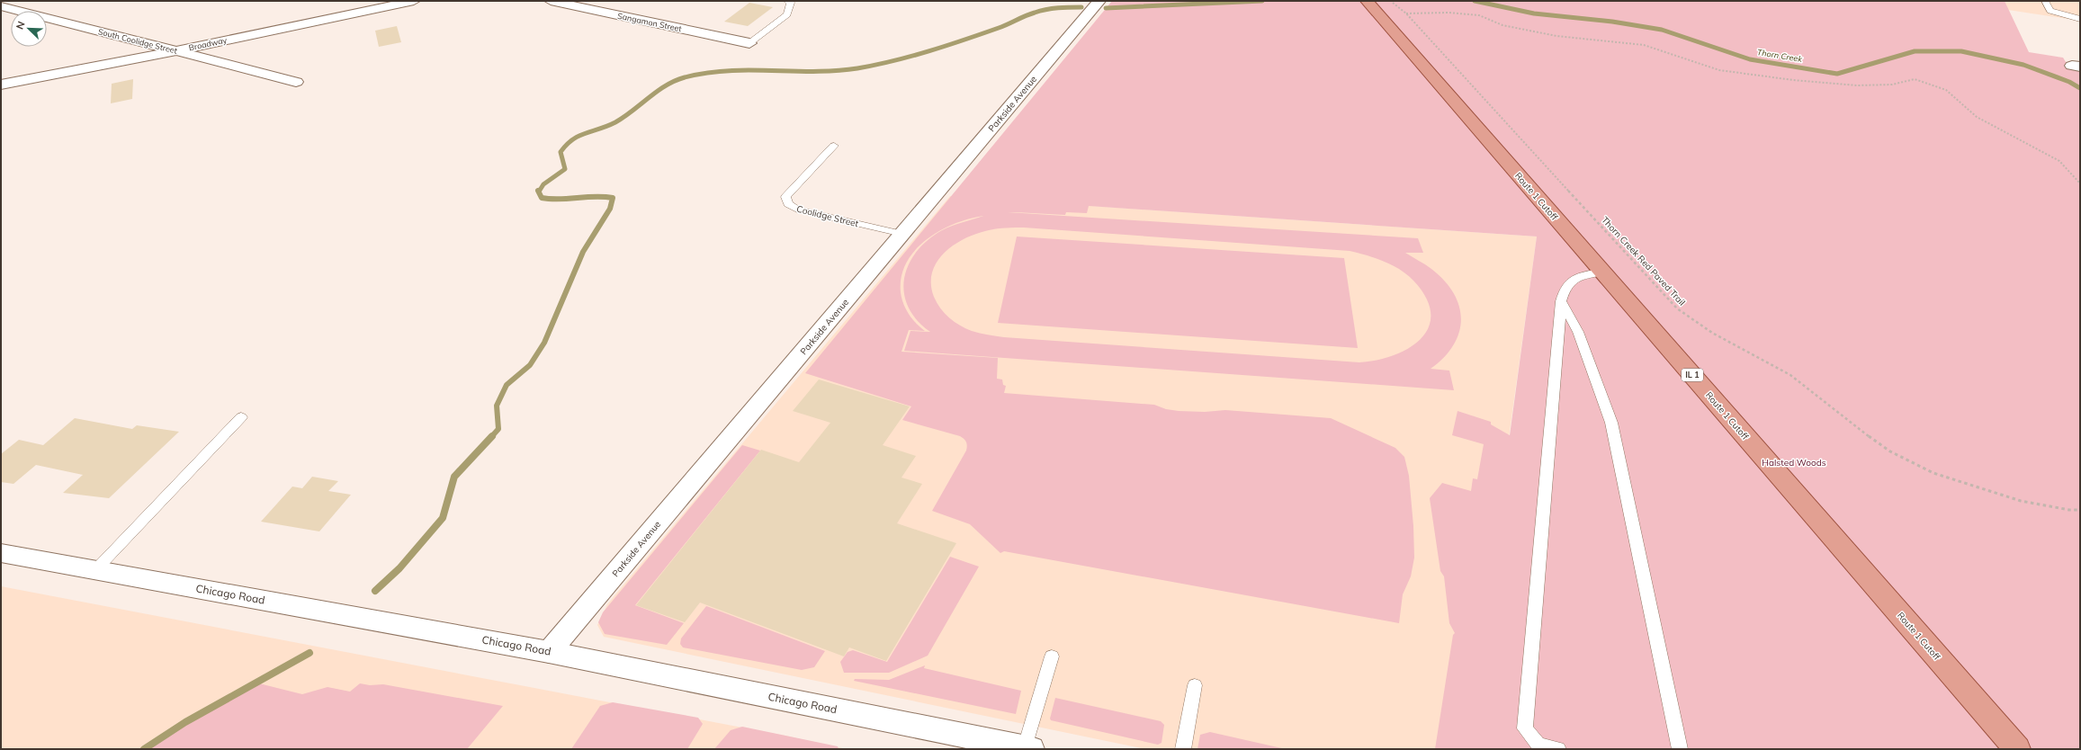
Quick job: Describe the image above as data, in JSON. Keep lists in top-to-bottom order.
{
  "streets": {
    "main road": ["Route 1 Cutoff", "IL 1"],
    "street": [
      "Sangamon Street",
      "South Coolidge Street",
      "Broadway",
      "Parkside Avenue",
      "Chicago Road"
    ],
    "lane": ["Coolidge Street"],
    "path": ["Thorn Creek Red Paved Trail"]
  },
  "crossings": [
    ["South Coolidge Street", "Broadway"],
    ["Parkside Avenue", "Coolidge Street"],
    ["Parkside Avenue", "Chicago Road"]
  ],
  "water": ["Thorn Creek"],
  "parks": ["Halsted Woods"],
  "north": "top left"
}
